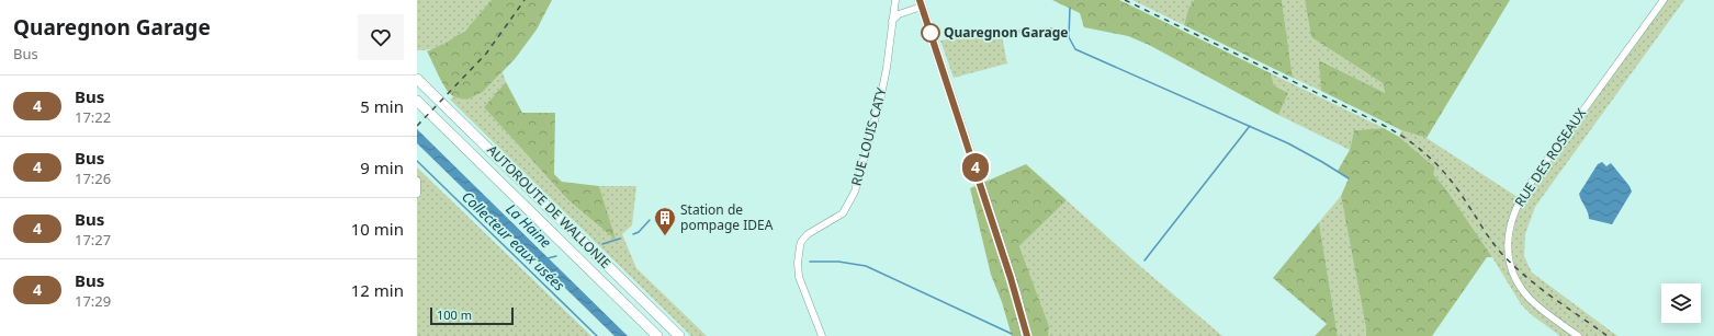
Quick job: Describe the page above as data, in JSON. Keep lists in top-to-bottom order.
{
  "streets": {
    "highway": ["AUTOROUTE DE WALLONIE"],
    "street": ["RUE LOUIS CATY", "RUE DES ROSEAUX"]
  },
  "water": ["La Haine", "Collecteur eaux usées"],
  "places": {
    "other": ["Quaregnon Garage"],
    "building": ["Station de pompage IDEA"]
  },
  "lines": ["bus line 4"],
  "scale_bar": "100 m",
  "page": {
    "heading": ["Quaregnon Garage", "Bus"],
    "on_map": "4",
    "list": [
      {
        "mark": "4",
        "name": "Bus",
        "note": "17:22",
        "value": "5 min"
      },
      {
        "mark": "4",
        "name": "Bus",
        "note": "17:26",
        "value": "9 min"
      },
      {
        "mark": "4",
        "name": "Bus",
        "note": "17:27",
        "value": "10 min"
      },
      {
        "mark": "4",
        "name": "Bus",
        "note": "17:29",
        "value": "12 min"
      }
    ],
    "scale": "100 m"
  }
}
